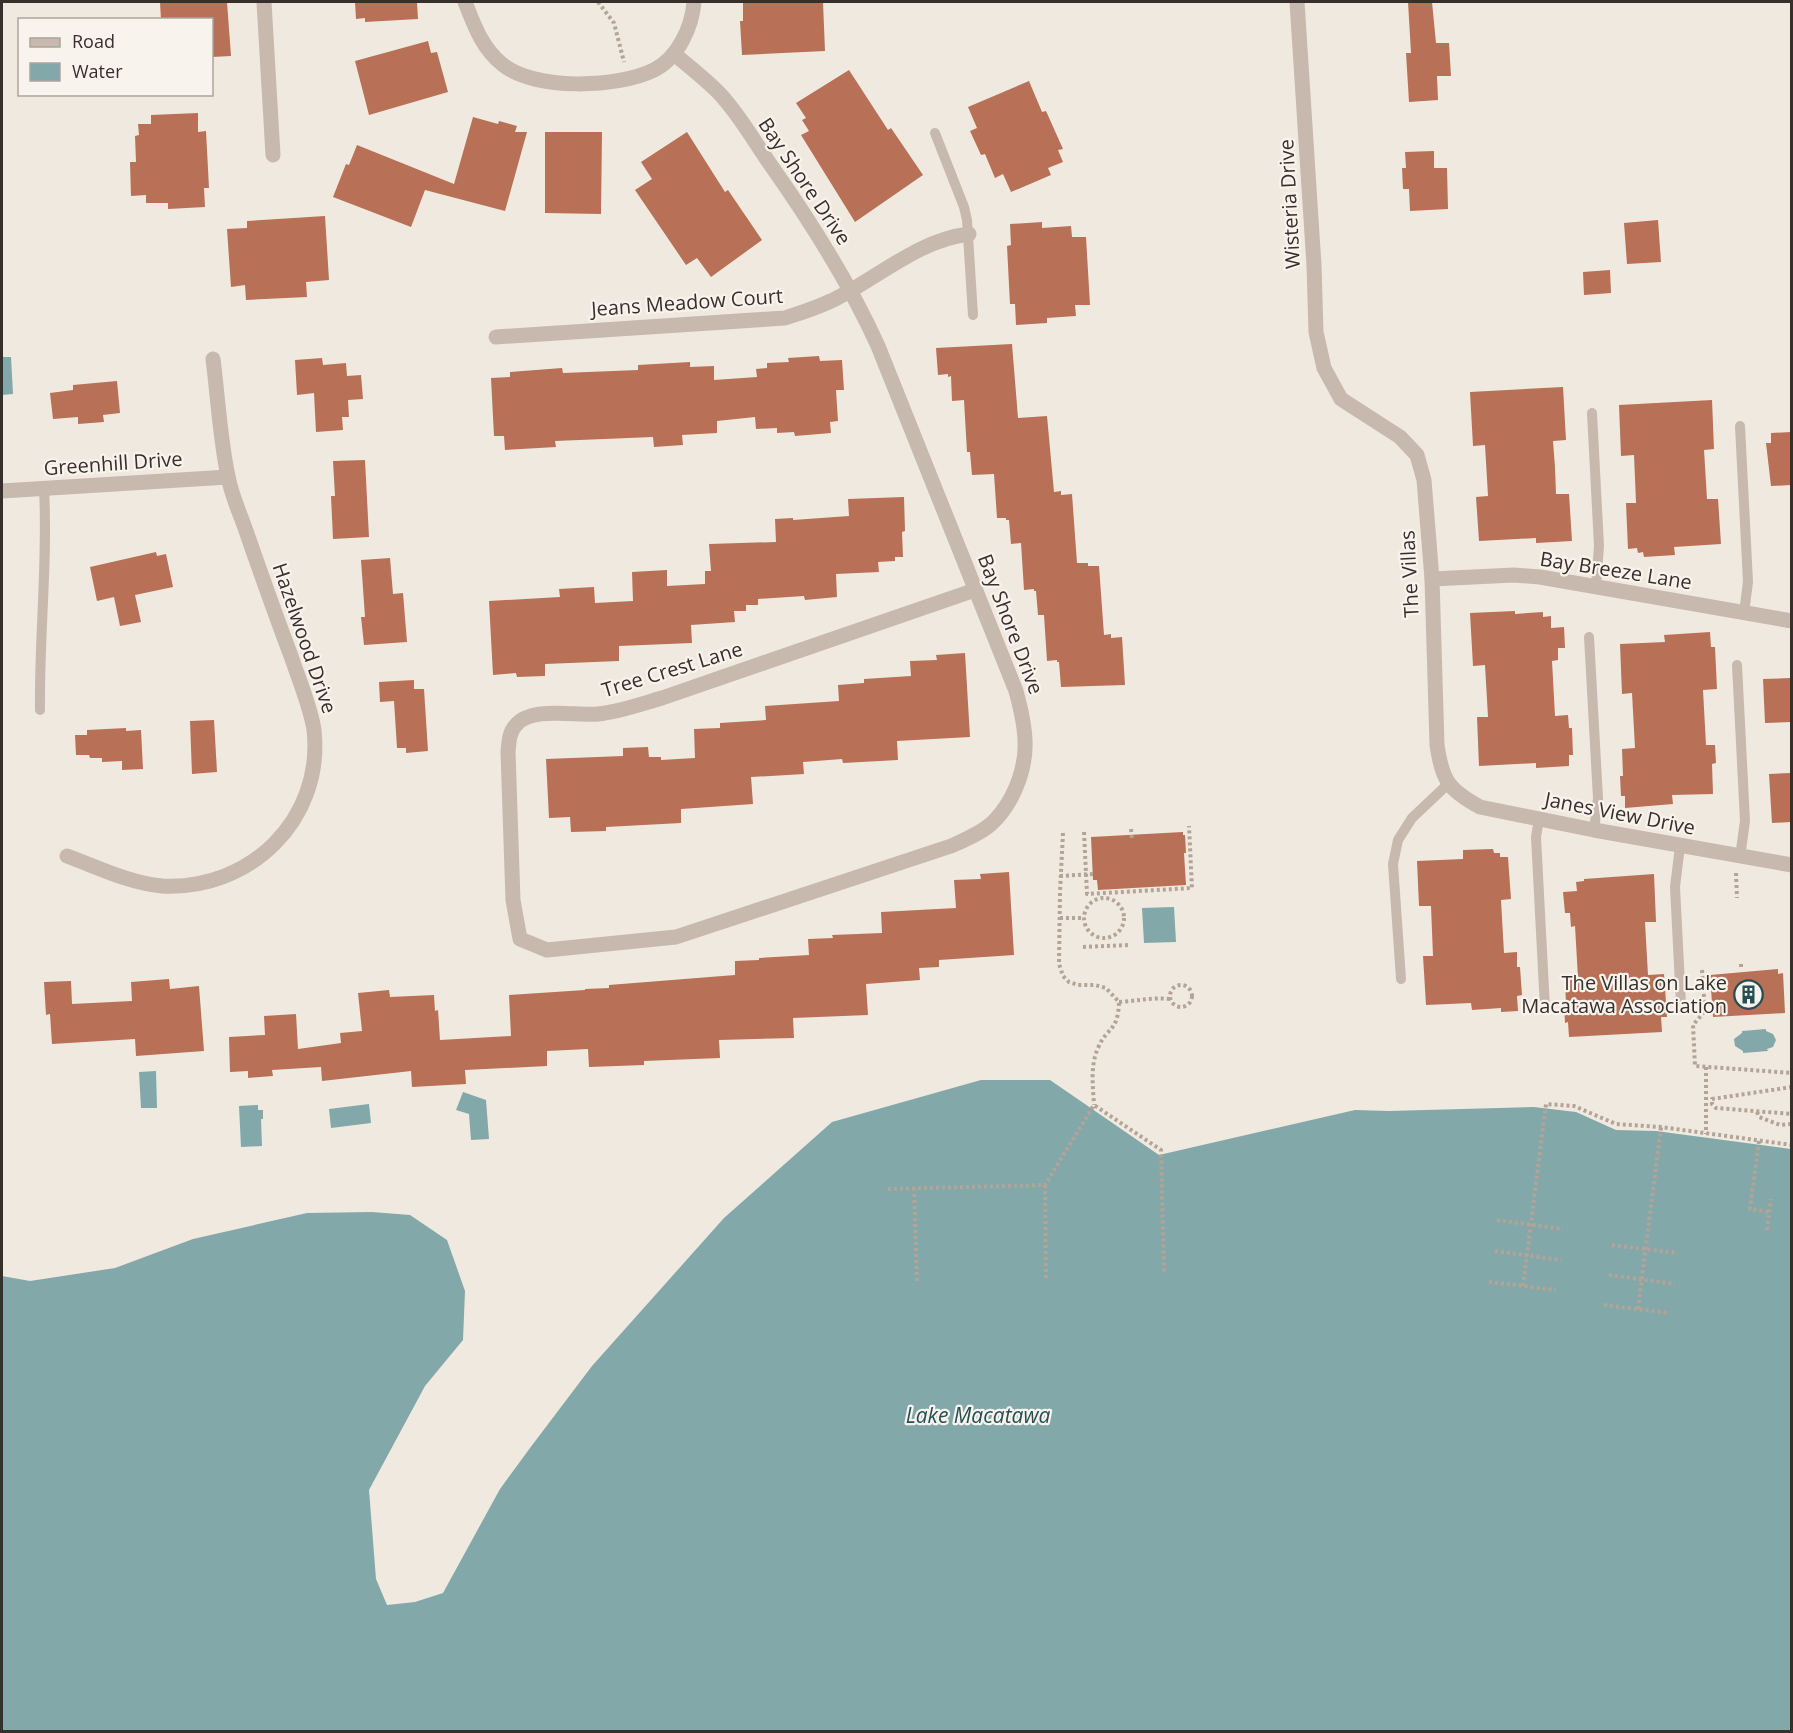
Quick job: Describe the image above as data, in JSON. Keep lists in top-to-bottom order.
{
  "streets": {
    "street": [
      "Bay Shore Drive",
      "Wisteria Drive",
      "Jeans Meadow Court",
      "Greenhill Drive",
      "Bay Breeze Lane",
      "The Villas",
      "Hazelwood Drive",
      "Tree Crest Lane",
      "Janes View Drive"
    ]
  },
  "crossings": [
    ["Bay Shore Drive", "Jeans Meadow Court"],
    ["Bay Shore Drive", "Tree Crest Lane"],
    ["Wisteria Drive", "The Villas"],
    ["Greenhill Drive", "Hazelwood Drive"],
    ["Bay Breeze Lane", "The Villas"],
    ["The Villas", "Janes View Drive"]
  ],
  "water": ["Lake Macatawa"],
  "places": {
    "building": ["The Villas on Lake Macatawa Association"]
  },
  "legend": ["Road", "Water"]
}
